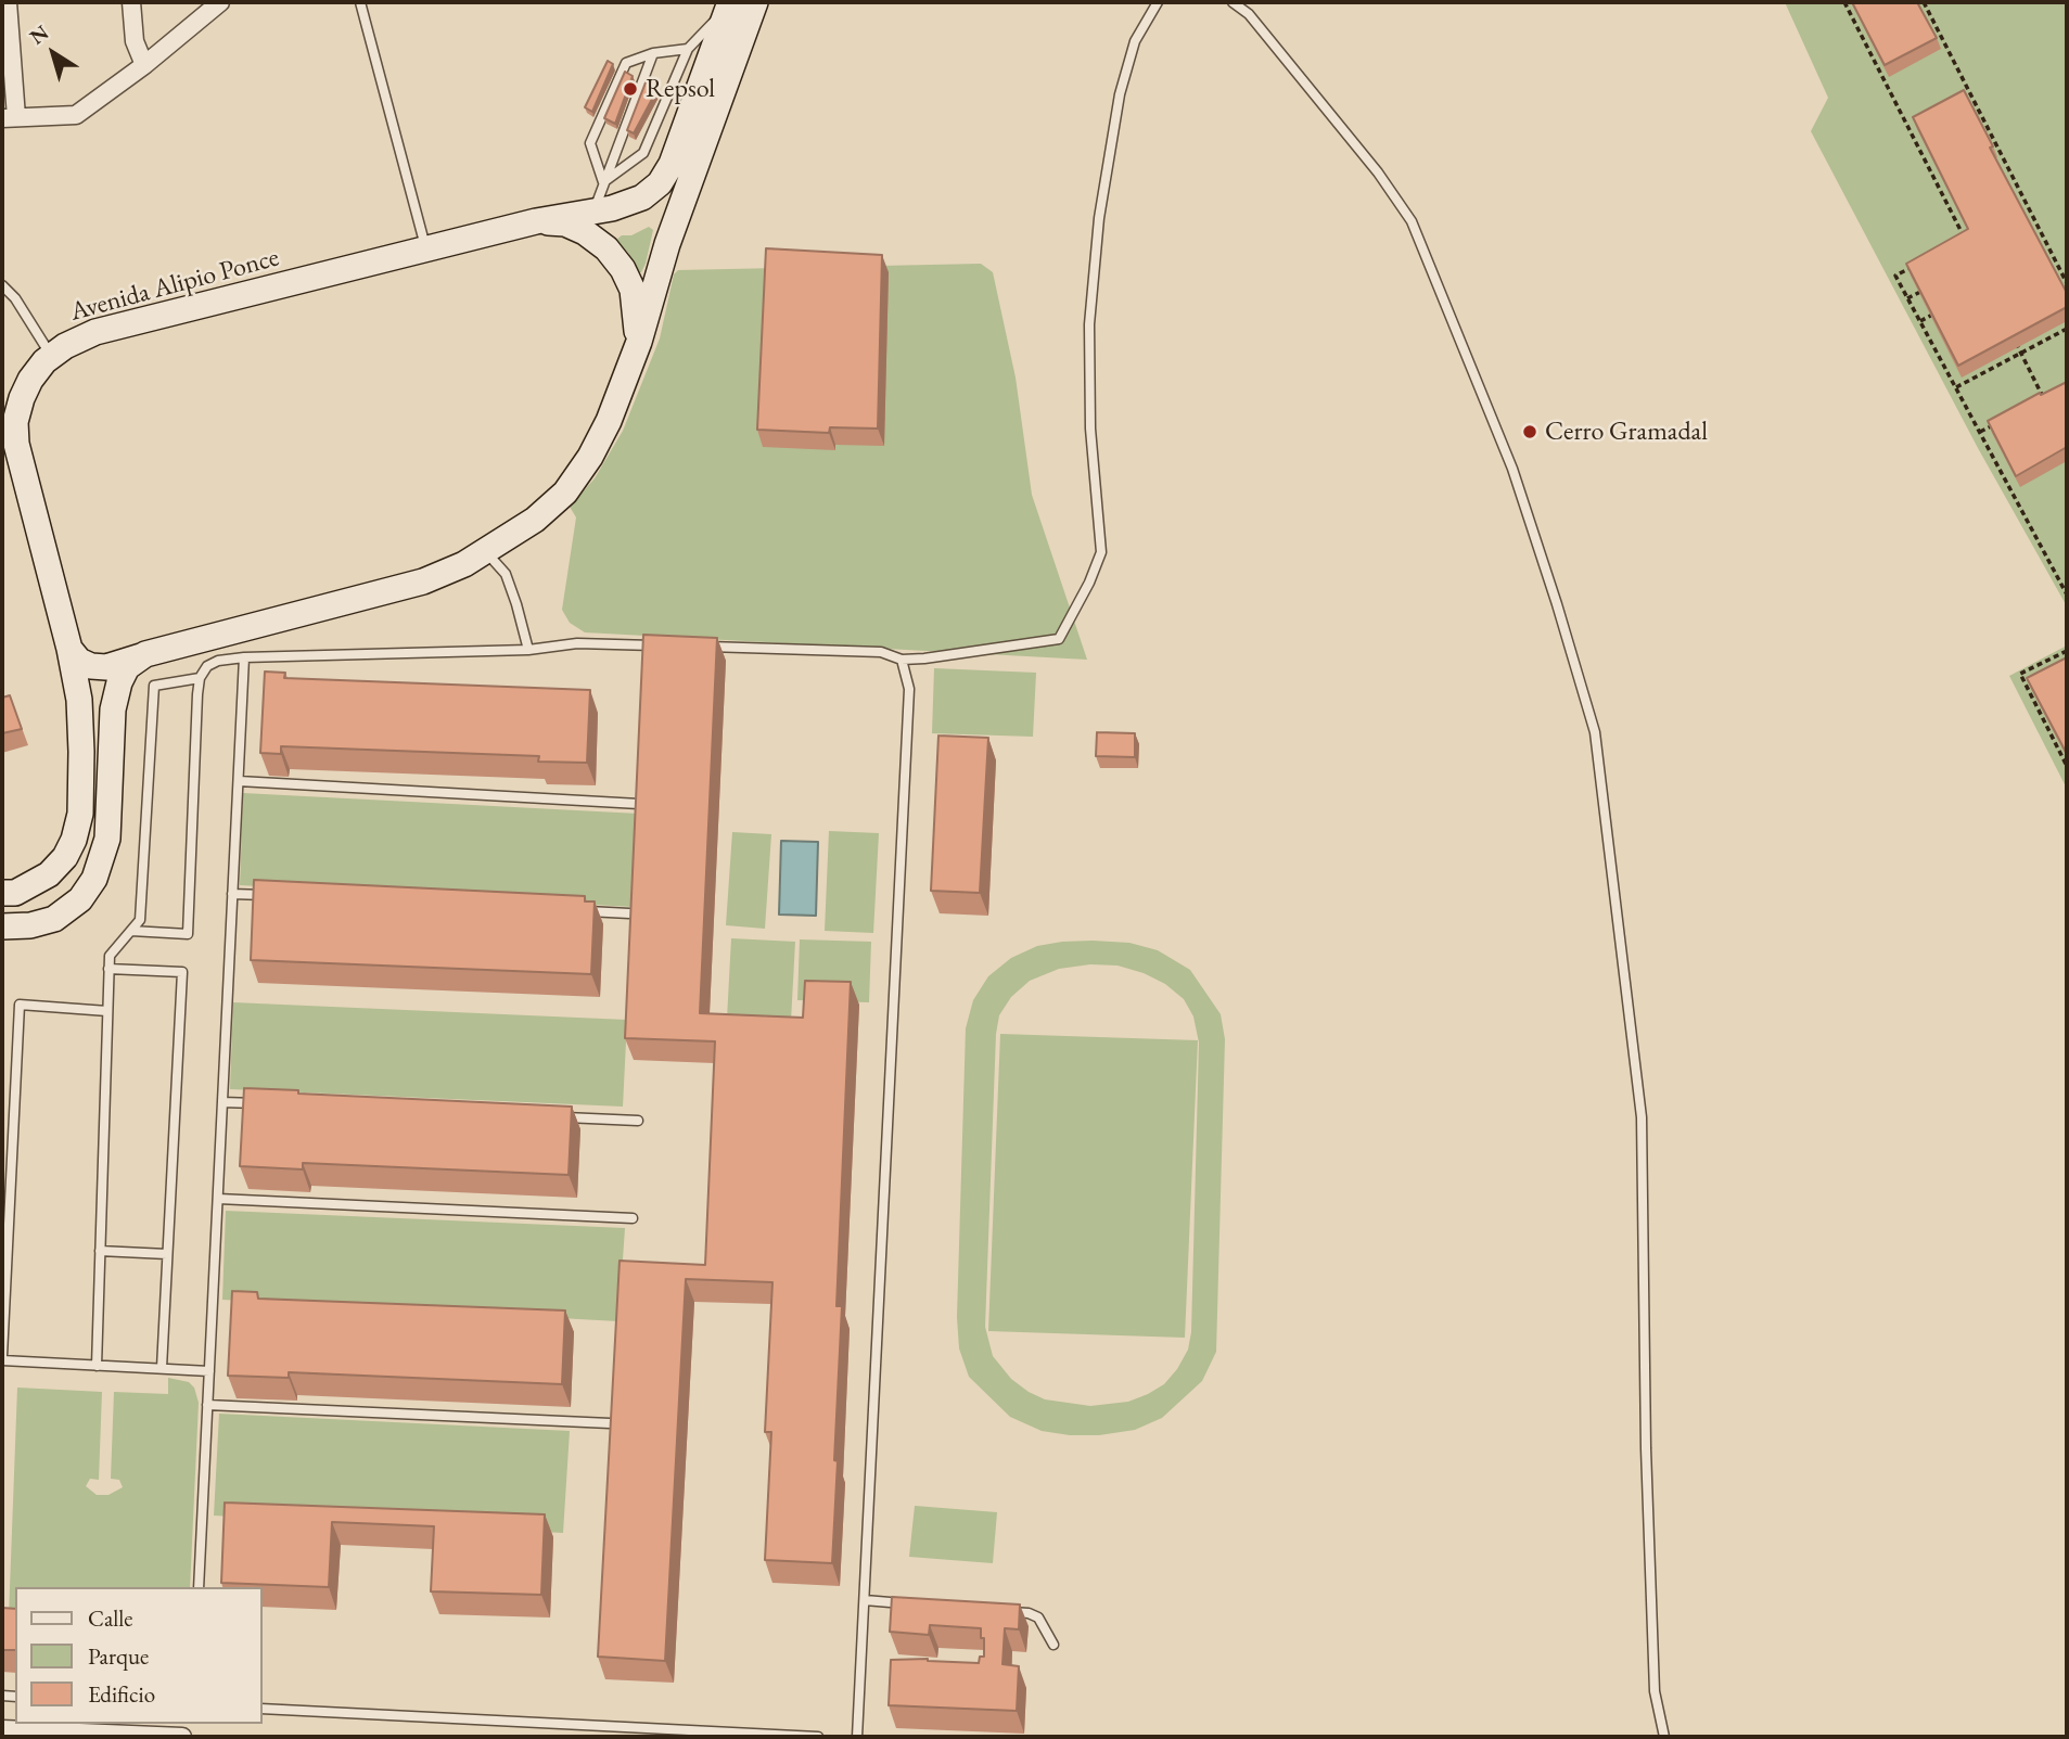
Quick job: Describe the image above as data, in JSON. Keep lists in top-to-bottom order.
{
  "streets": {
    "main road": ["Avenida Alipio Ponce"]
  },
  "places": ["Repsol", "Cerro Gramadal"],
  "legend": ["Calle", "Parque", "Edificio"],
  "north": "top left"
}
